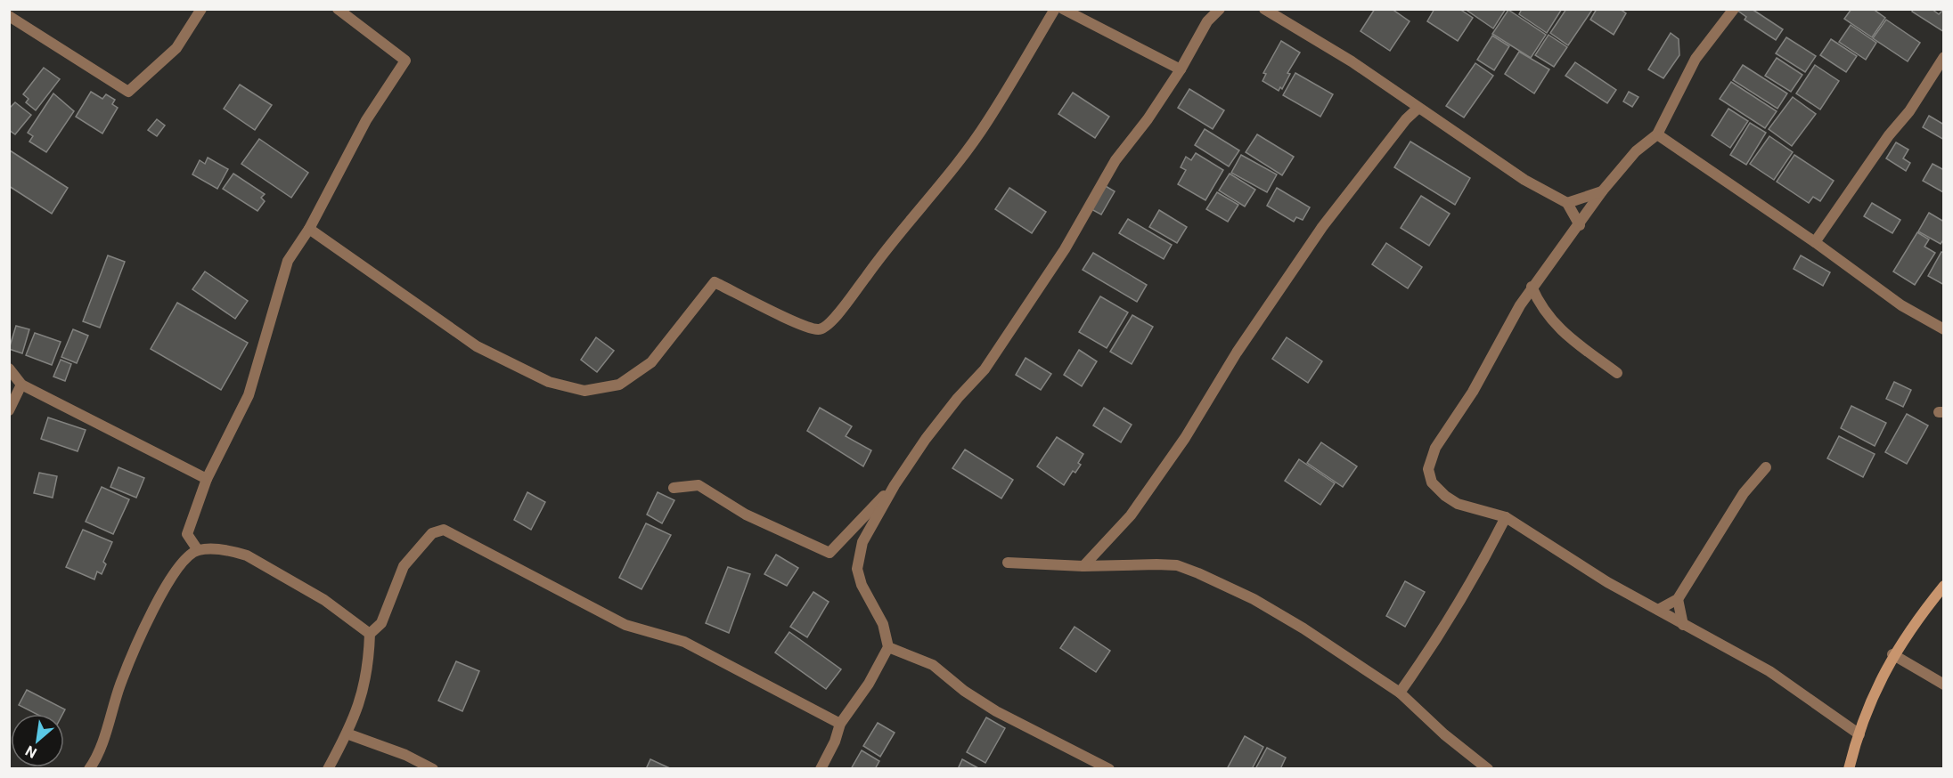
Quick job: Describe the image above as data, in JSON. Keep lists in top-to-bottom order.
{
  "north": "bottom left"
}
